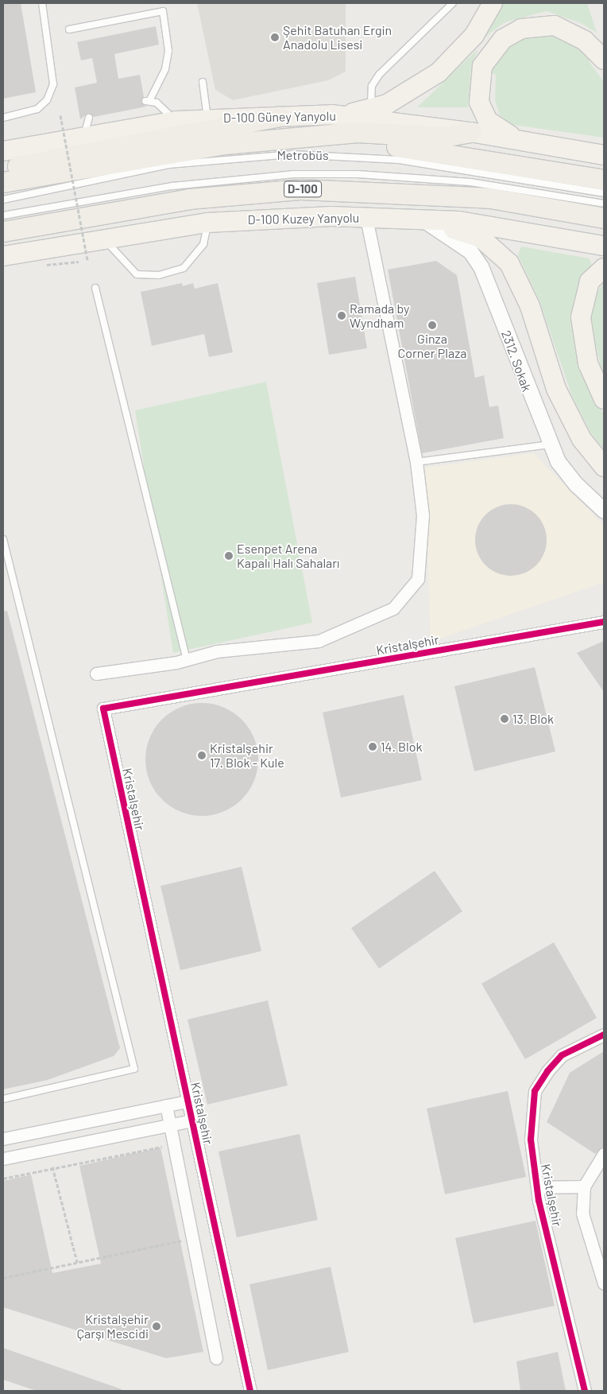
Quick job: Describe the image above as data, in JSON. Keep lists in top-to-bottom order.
{
  "streets": {
    "highway": ["D-100"],
    "main road": ["D-100 Güney Yanyolu", "D-100 Kuzey Yanyolu"],
    "street": ["2312. Sokak", "Kristalşehir"],
    "lane": ["Metrobüs"]
  },
  "crossings": [
    ["D-100 Kuzey Yanyolu", "2312. Sokak"]
  ],
  "places": [
    "Şehit Batuhan Ergin Anadolu Lisesi",
    "Ramada by Wyndham",
    "Ginza Corner Plaza",
    "Esenpet Arena Kapalı Halı Sahaları",
    "13. Blok",
    "14. Blok",
    "Kristalşehir 17. Blok - Kule",
    "Kristalşehir Çarşı Mescidi"
  ]
}
